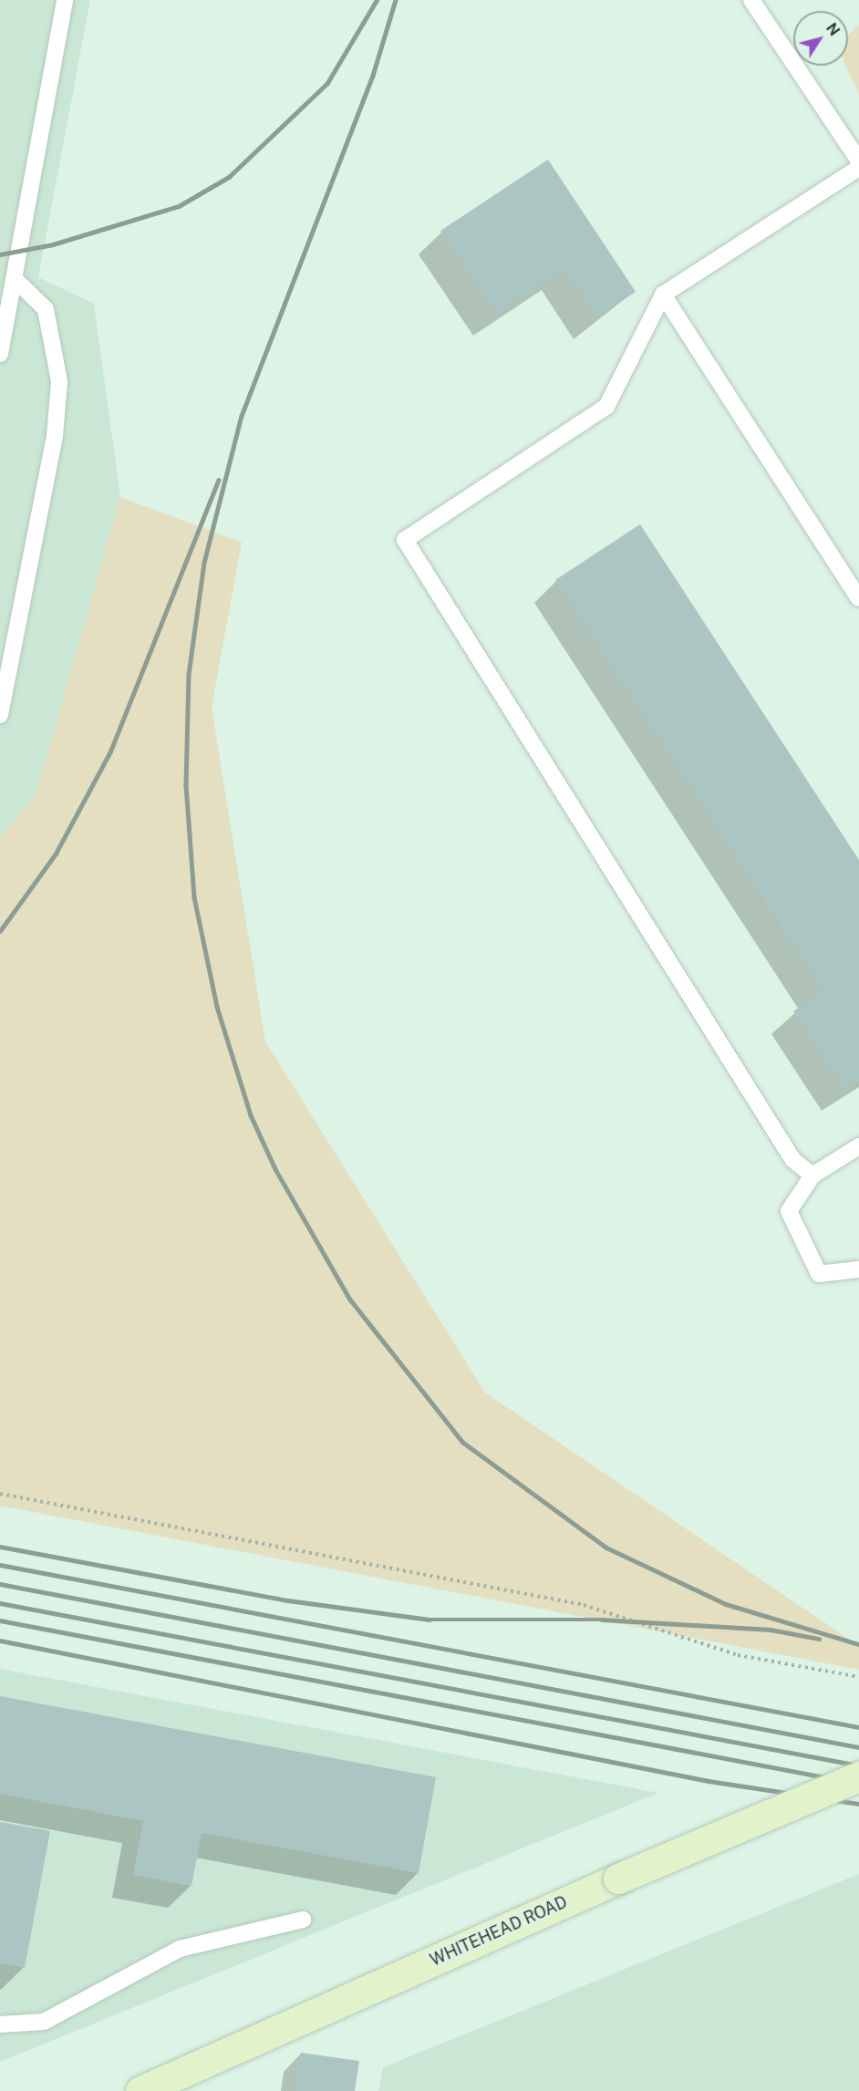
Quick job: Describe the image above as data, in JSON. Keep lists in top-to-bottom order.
{
  "streets": {
    "street": ["WHITEHEAD ROAD"]
  },
  "north": "top right"
}
